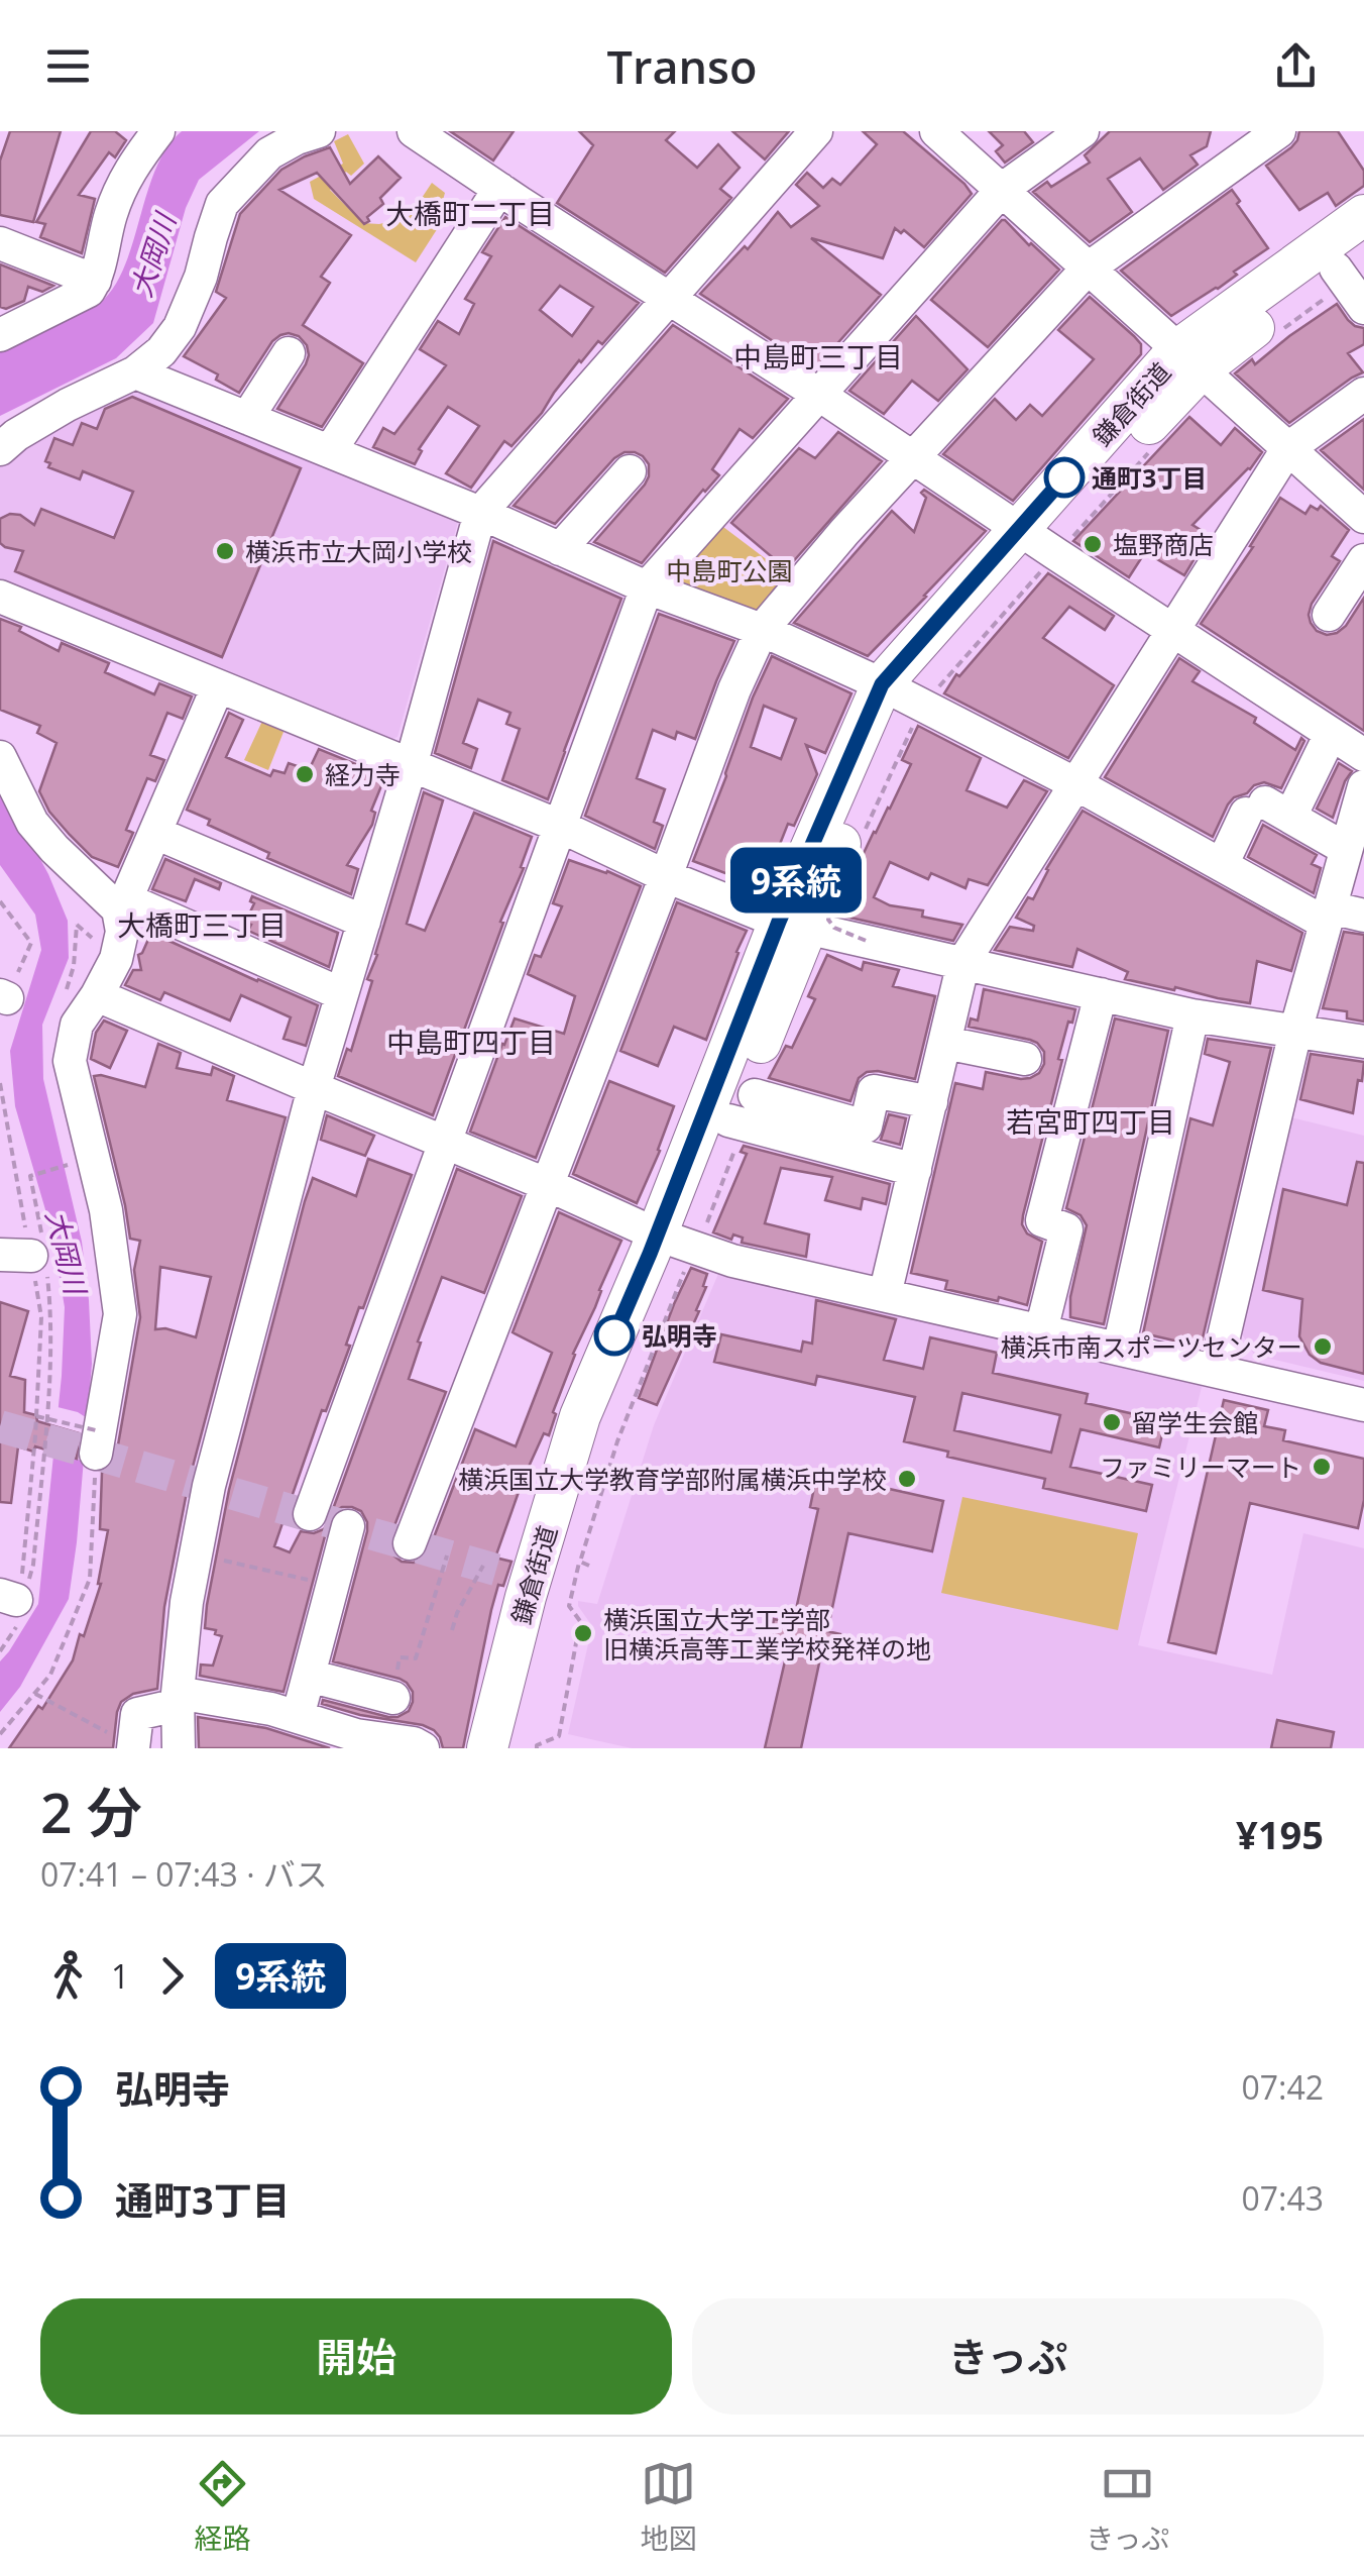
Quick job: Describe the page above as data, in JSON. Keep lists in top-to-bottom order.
{
  "streets": {
    "main road": ["鎌倉街道"]
  },
  "districts": [
    "大橋町二丁目",
    "中島町三丁目",
    "大橋町三丁目",
    "中島町四丁目",
    "若宮町四丁目"
  ],
  "water": ["大岡川"],
  "parks": ["中島町公園"],
  "places": [
    "通町3丁目",
    "塩野商店",
    "横浜市立大岡小学校",
    "経力寺",
    "弘明寺",
    "横浜市南スポーツセンター",
    "留学生会館",
    "ファミリーマート",
    "横浜国立大学教育学部附属横浜中学校",
    "横浜国立大学工学部 旧横浜高等工業学校発祥の地"
  ],
  "lines": ["bus line 9系統"],
  "page": {
    "header": "Transo",
    "on_map": "9系統",
    "heading": ["2 分", "07:41 – 07:43 · バス", "¥195"],
    "legs": ["1", "9系統"],
    "list": [
      {
        "name": "弘明寺",
        "value": "07:42"
      },
      {
        "name": "通町3丁目",
        "value": "07:43"
      }
    ],
    "buttons": ["開始", "きっぷ"],
    "tabs": ["経路", "地図", "きっぷ"]
  }
}
